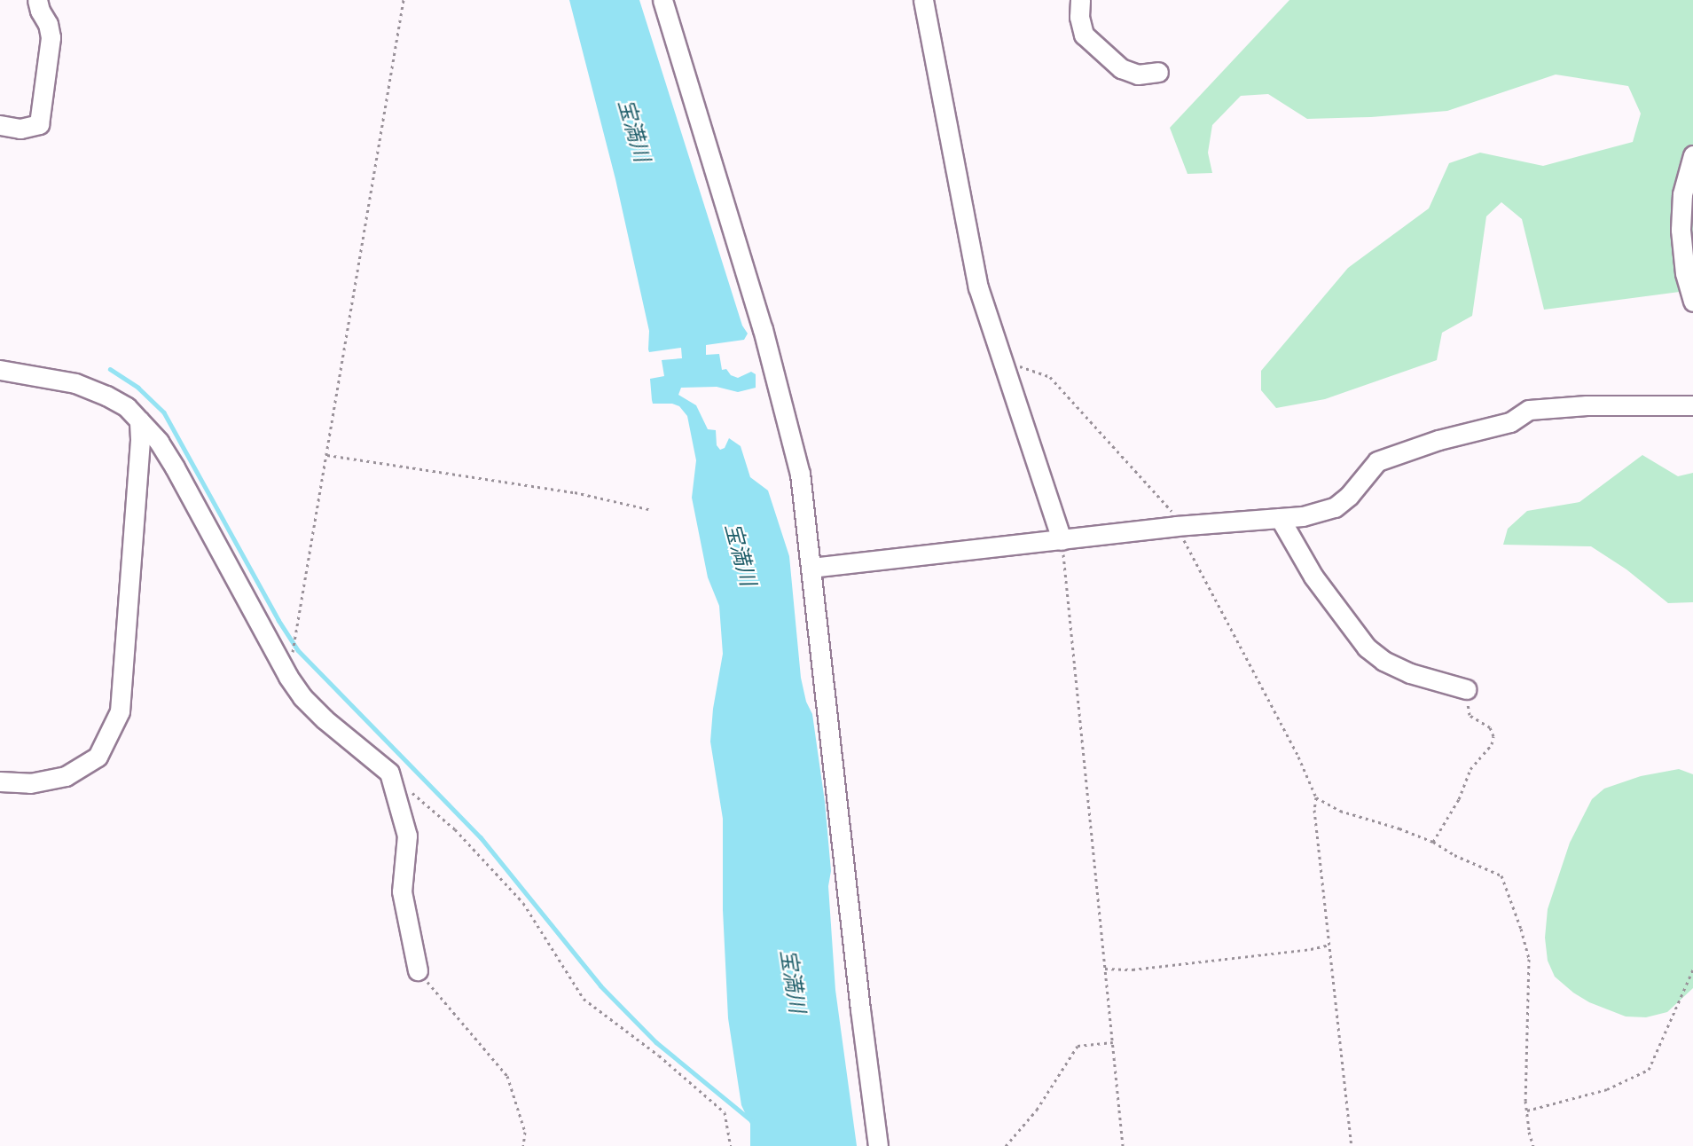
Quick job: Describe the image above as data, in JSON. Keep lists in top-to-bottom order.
{
  "water": ["宝満川"]
}
